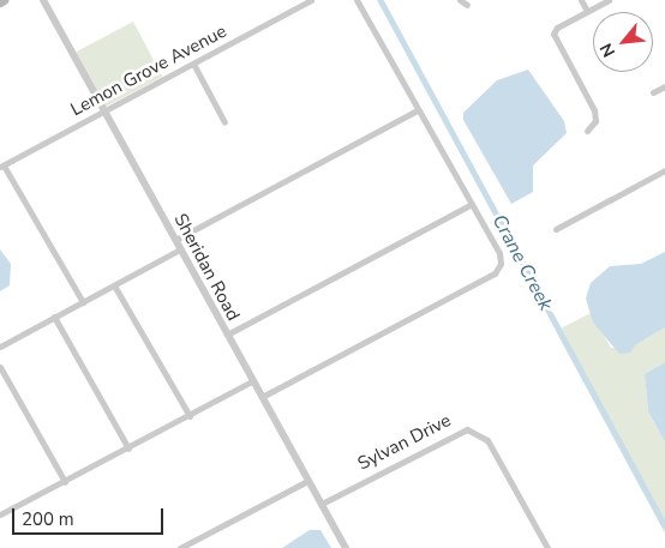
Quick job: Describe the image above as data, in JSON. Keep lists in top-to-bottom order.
{
  "streets": {
    "street": ["Lemon Grove Avenue", "Sheridan Road", "Sylvan Drive"]
  },
  "crossings": [
    ["Lemon Grove Avenue", "Sheridan Road"],
    ["Sheridan Road", "Sylvan Drive"]
  ],
  "water": ["Crane Creek"],
  "scale_bar": "200 m",
  "north": "bottom left"
}
